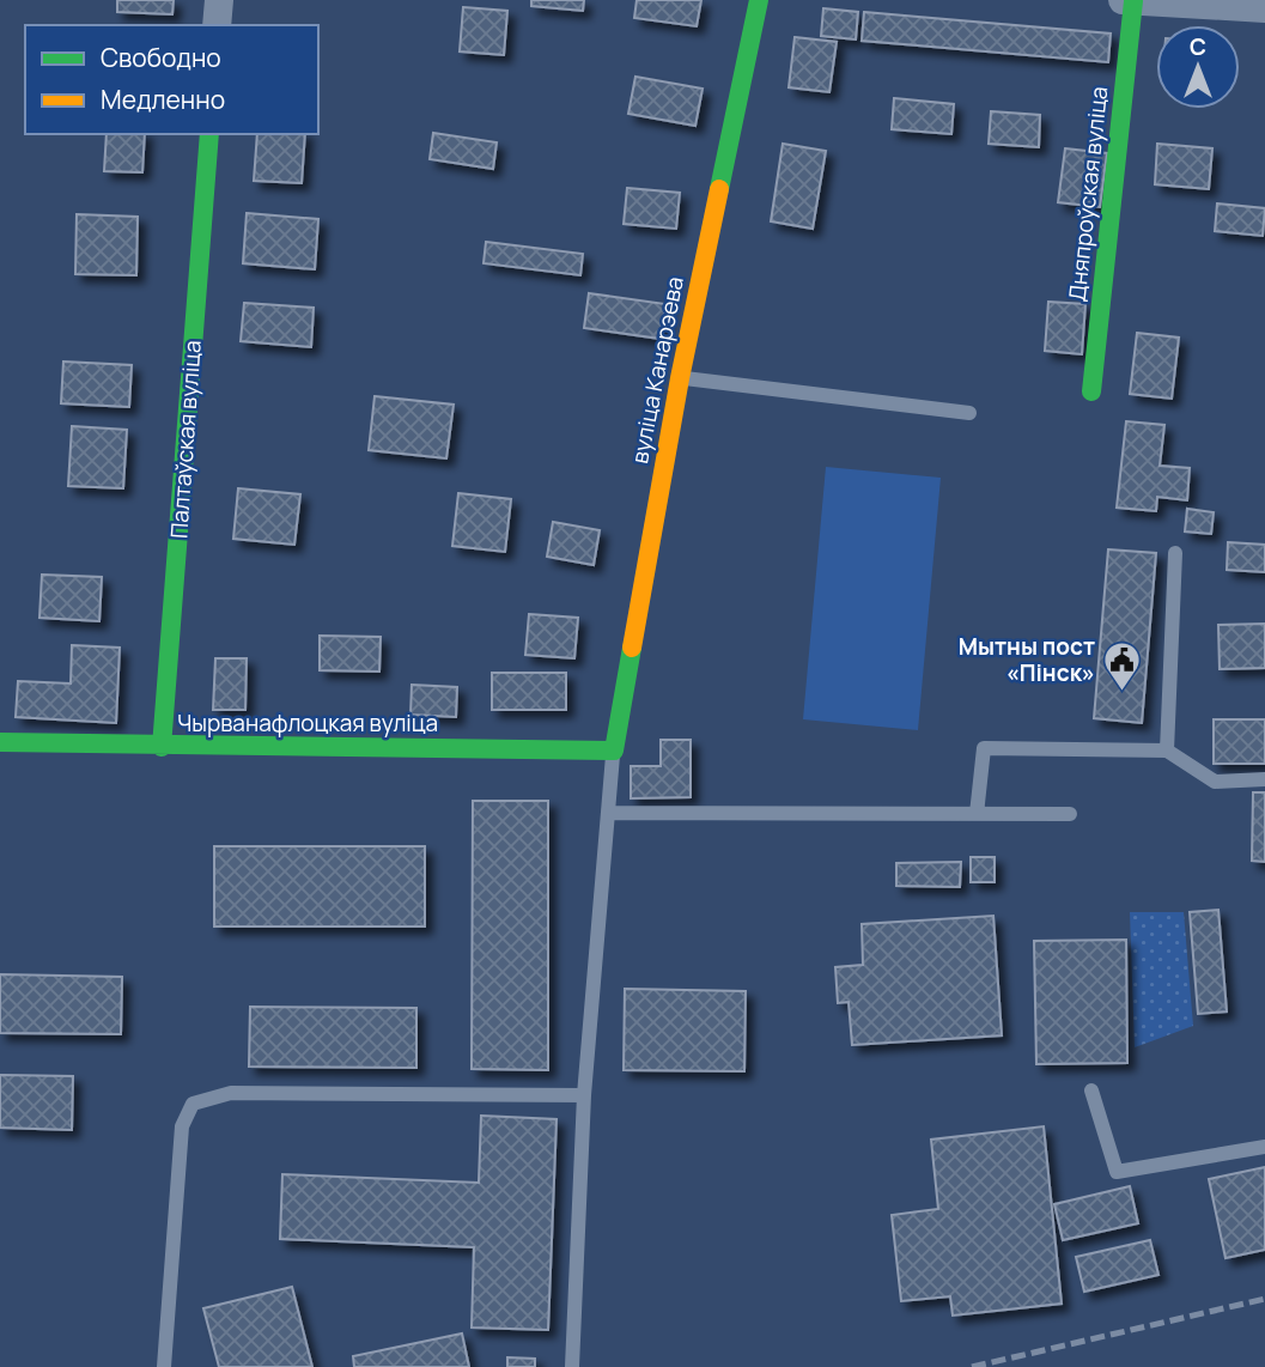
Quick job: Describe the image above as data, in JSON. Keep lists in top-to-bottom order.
{
  "streets": {
    "street": [
      "Дняпроўская вуліца",
      "вуліца Канарэева",
      "Палтаўская вуліца",
      "Чырванафлоцкая вуліца"
    ]
  },
  "crossings": [
    ["вуліца Канарэева", "Чырванафлоцкая вуліца"],
    ["Палтаўская вуліца", "Чырванафлоцкая вуліца"]
  ],
  "places": {
    "public building": ["Мытны пост «Пінск»"]
  },
  "legend": ["Свободно", "Медленно"],
  "north": "top"
}
